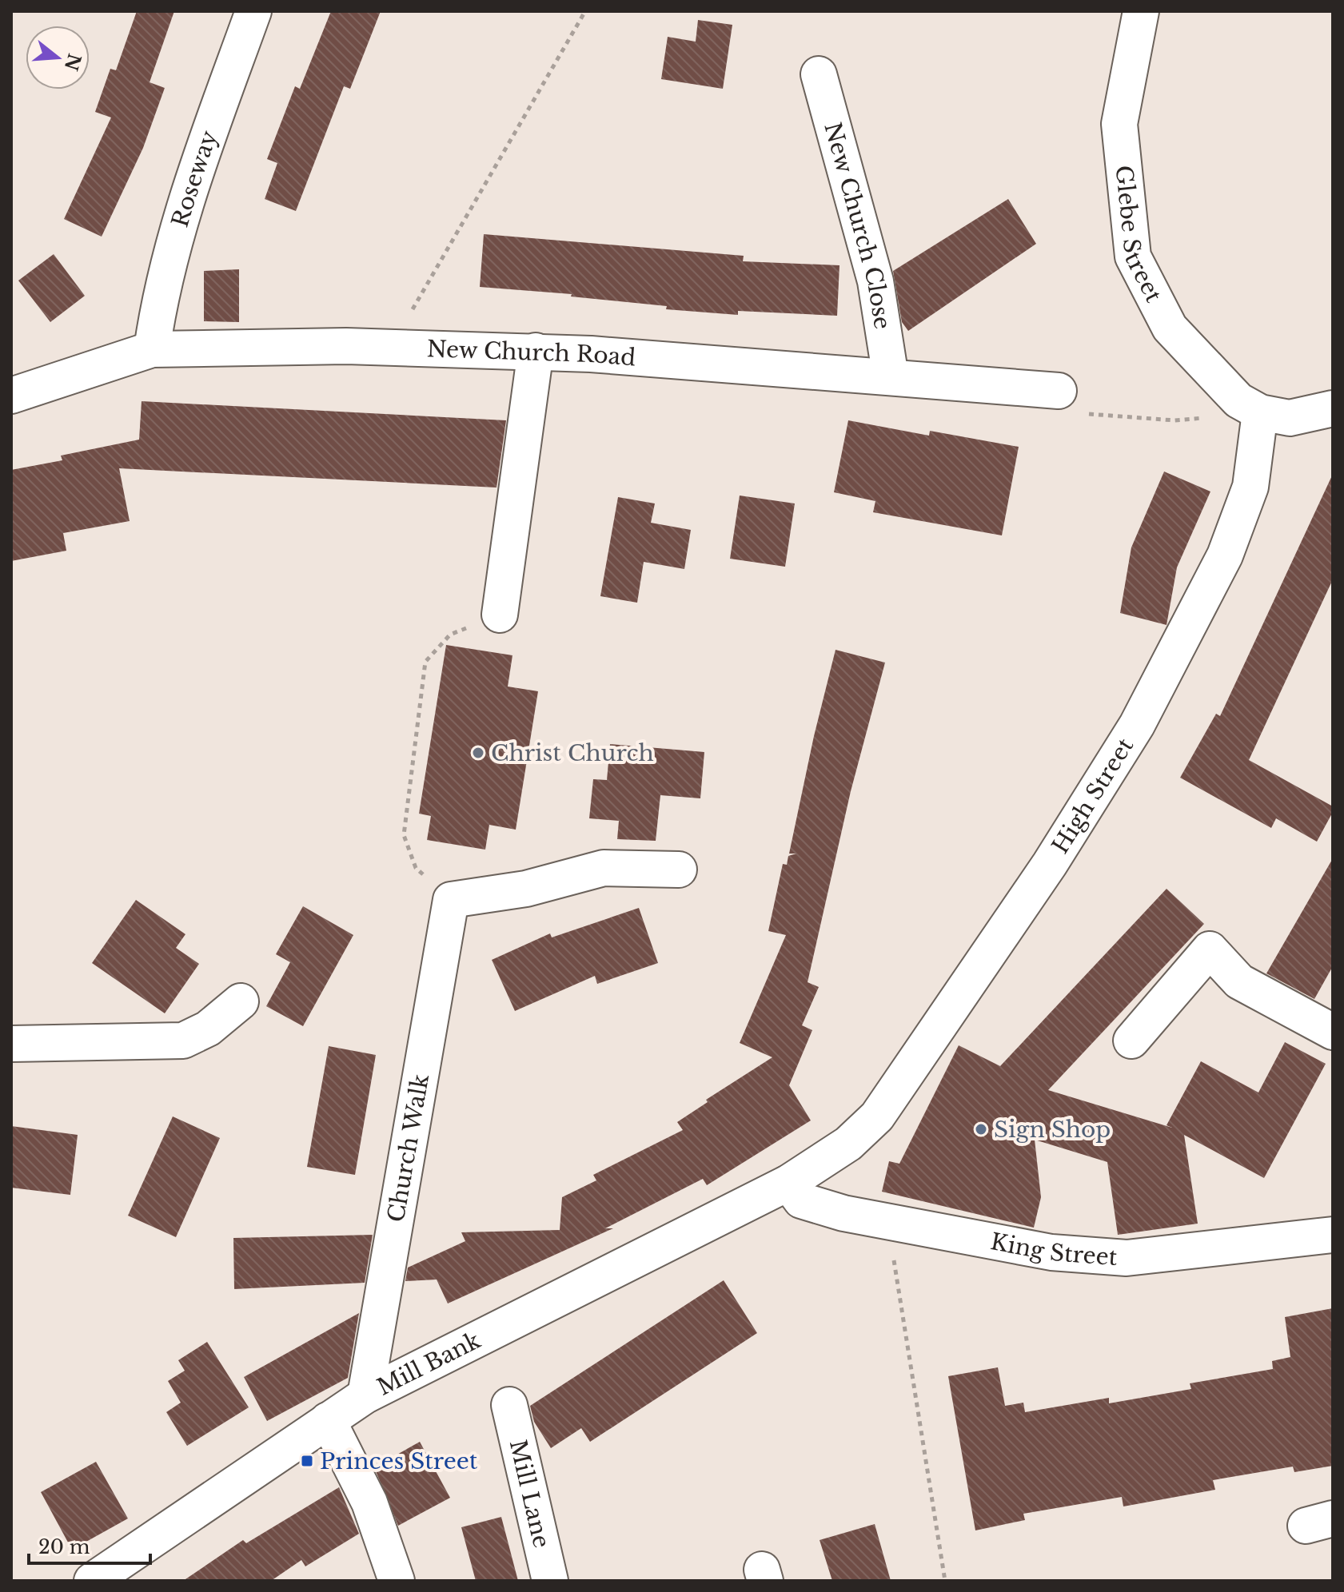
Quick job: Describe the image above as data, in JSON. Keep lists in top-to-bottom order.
{
  "streets": {
    "street": [
      "Roseway",
      "New Church Close",
      "Glebe Street",
      "New Church Road",
      "High Street",
      "Church Walk",
      "King Street",
      "Mill Bank",
      "Mill Lane"
    ]
  },
  "crossings": [
    ["Roseway", "New Church Road"],
    ["New Church Close", "New Church Road"],
    ["Glebe Street", "High Street"],
    ["High Street", "King Street"],
    ["High Street", "Mill Bank"],
    ["Church Walk", "Mill Bank"],
    ["King Street", "Mill Bank"]
  ],
  "places": {
    "other": ["Christ Church", "Sign Shop"],
    "transit": ["Princes Street"]
  },
  "scale_bar": "20 m",
  "north": "right"
}
